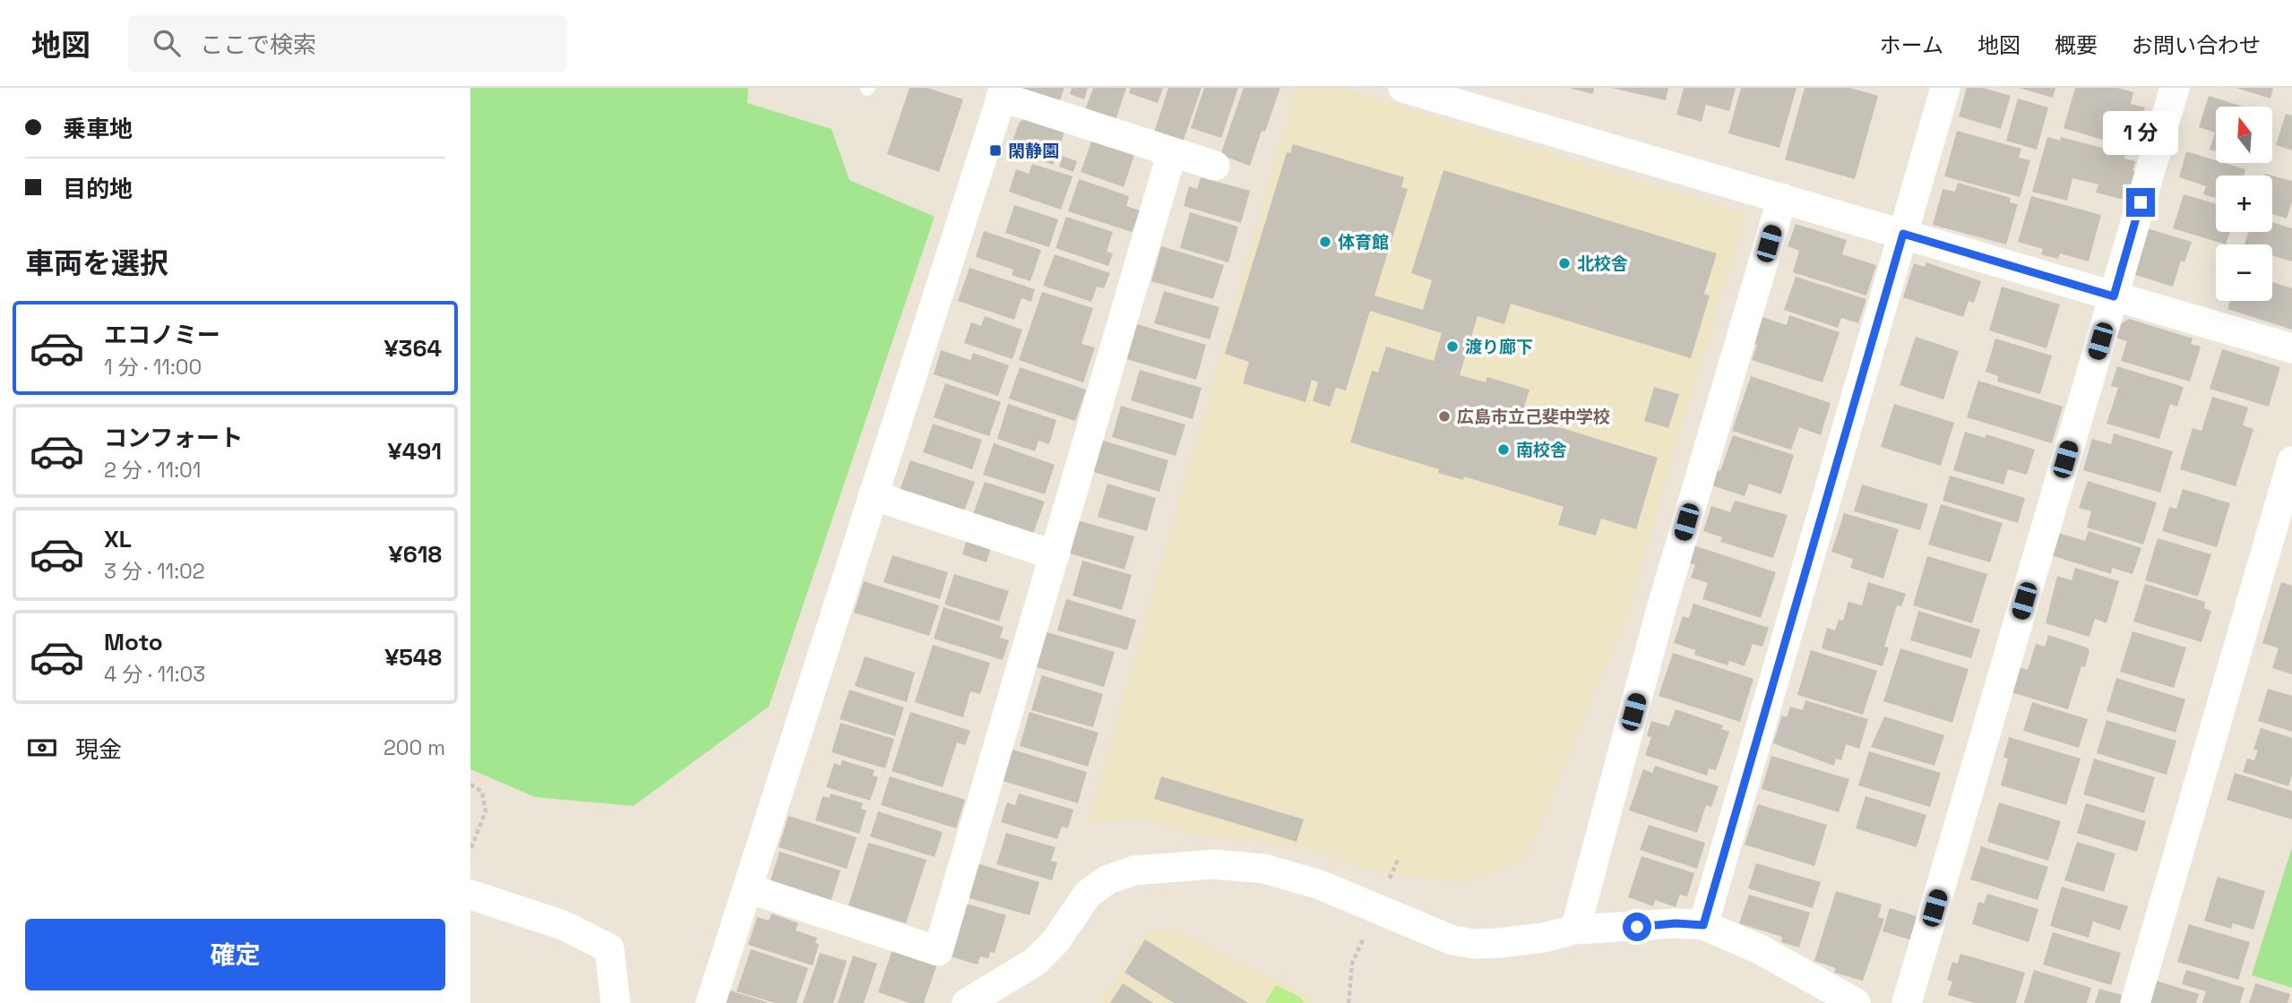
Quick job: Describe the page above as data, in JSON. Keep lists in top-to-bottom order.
{
  "places": {
    "transit": ["閑静園"],
    "other": [
      "体育館",
      "北校舎",
      "渡り廊下",
      "広島市立己斐中学校",
      "南校舎"
    ]
  },
  "north": "top",
  "page": {
    "header": "地図",
    "search": "ここで検索",
    "nav": [
      "ホーム",
      "地図",
      "概要",
      "お問い合わせ"
    ],
    "banner": ["乗車地", "目的地"],
    "map_buttons": ["+", "−"],
    "bubble": "1 分",
    "heading": "車両を選択",
    "list": [
      {
        "name": "エコノミー",
        "note": "1 分 · 11:00",
        "value": "¥364"
      },
      {
        "name": "コンフォート",
        "note": "2 分 · 11:01",
        "value": "¥491"
      },
      {
        "name": "XL",
        "note": "3 分 · 11:02",
        "value": "¥618"
      },
      {
        "name": "Moto",
        "note": "4 分 · 11:03",
        "value": "¥548"
      }
    ],
    "pay": ["現金", "200 m"],
    "buttons": "確定"
  }
}
